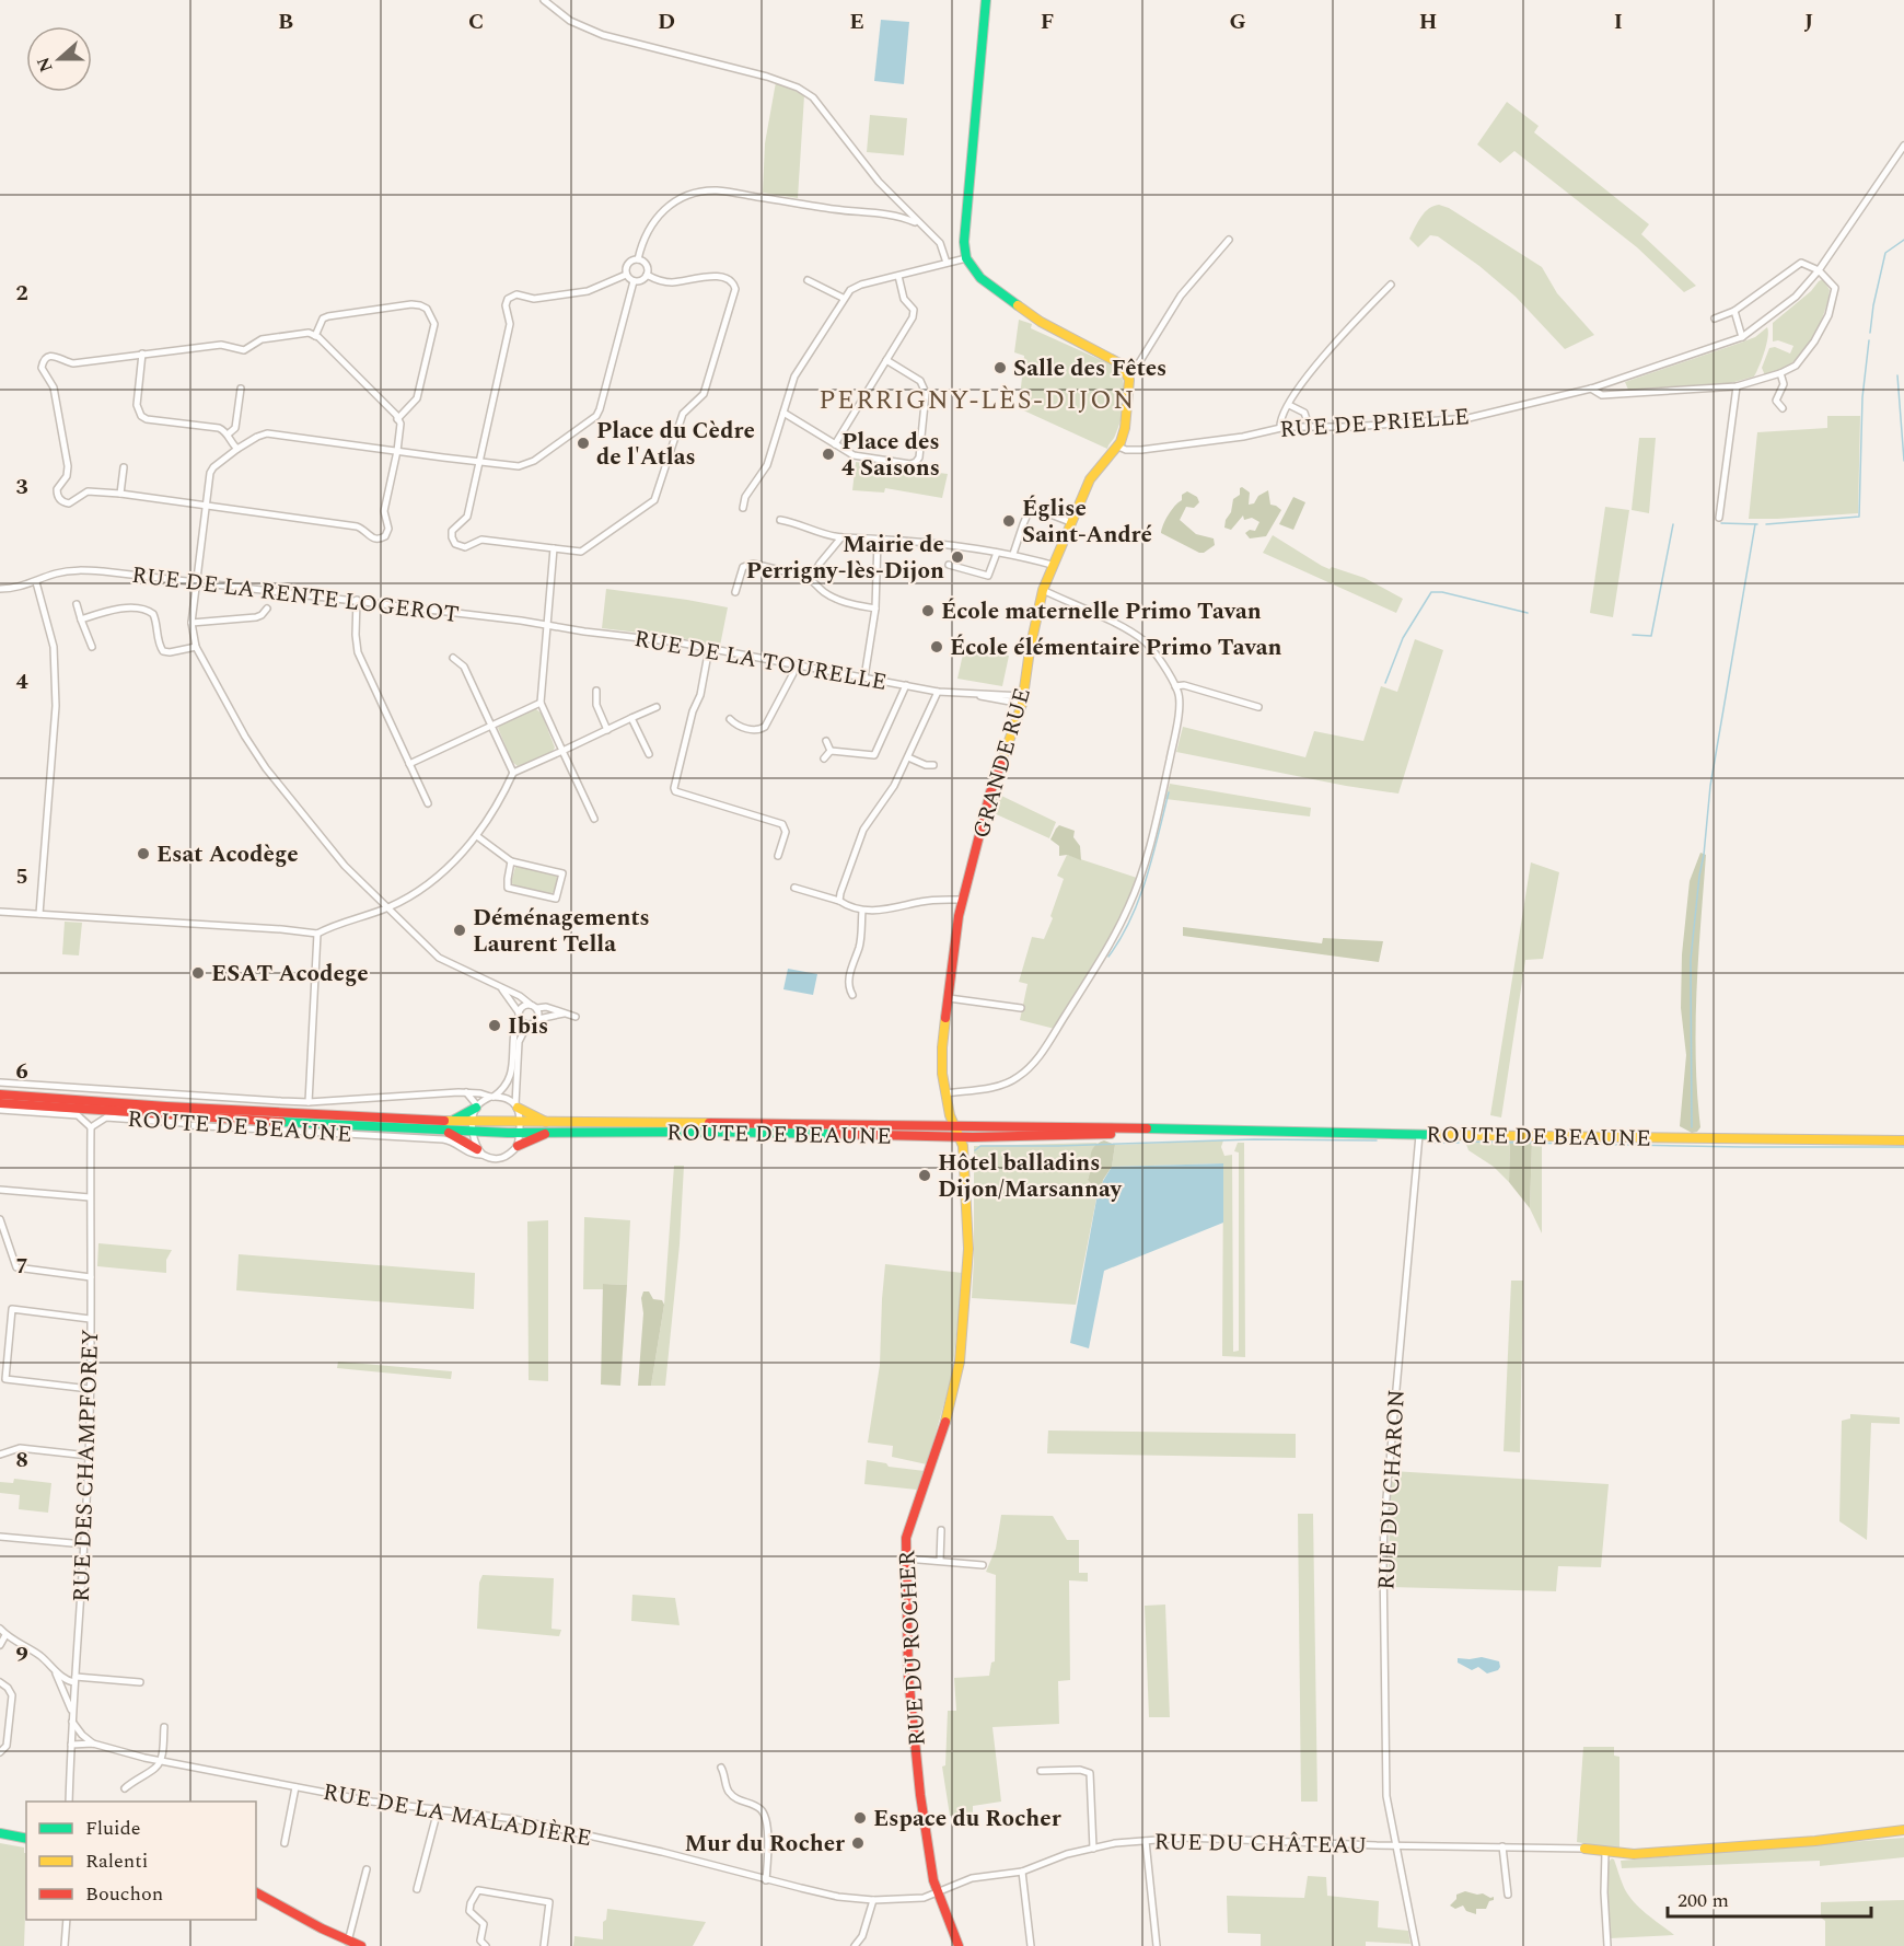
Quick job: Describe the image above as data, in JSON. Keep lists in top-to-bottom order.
{
  "streets": {
    "main road": ["GRANDE RUE", "ROUTE DE BEAUNE", "RUE DU ROCHER"],
    "street": [
      "RUE DE PRIELLE",
      "RUE DE LA RENTE LOGEROT",
      "RUE DE LA TOURELLE",
      "RUE DES CHAMPFOREY",
      "RUE DU CHARON",
      "RUE DE LA MALADIÈRE",
      "RUE DU CHÂTEAU"
    ]
  },
  "crossings": [
    ["RUE DE PRIELLE", "GRANDE RUE"],
    ["RUE DE LA RENTE LOGEROT", "RUE DE LA TOURELLE"],
    ["RUE DE LA TOURELLE", "GRANDE RUE"],
    ["GRANDE RUE", "ROUTE DE BEAUNE"],
    ["GRANDE RUE", "RUE DU ROCHER"],
    ["ROUTE DE BEAUNE", "RUE DES CHAMPFOREY"],
    ["ROUTE DE BEAUNE", "RUE DU CHARON"],
    ["ROUTE DE BEAUNE", "RUE DU ROCHER"],
    ["RUE DES CHAMPFOREY", "RUE DE LA MALADIÈRE"],
    ["RUE DU CHARON", "RUE DU CHÂTEAU"],
    ["RUE DU ROCHER", "RUE DE LA MALADIÈRE"],
    ["RUE DU ROCHER", "RUE DU CHÂTEAU"],
    ["RUE DE LA MALADIÈRE", "RUE DU CHÂTEAU"]
  ],
  "districts": ["PERRIGNY-LÈS-DIJON"],
  "places": [
    "Salle des Fêtes",
    "Place du Cèdre de l'Atlas",
    "Place des 4 Saisons",
    "Église Saint-André",
    "Mairie de Perrigny-lès-Dijon",
    "École maternelle Primo Tavan",
    "École élémentaire Primo Tavan",
    "Esat Acodège",
    "Déménagements Laurent Tella",
    "ESAT Acodege",
    "Ibis",
    "Hôtel balladins Dijon/Marsannay",
    "Espace du Rocher",
    "Mur du Rocher"
  ],
  "legend": ["Fluide", "Ralenti", "Bouchon"],
  "scale_bar": "200 m",
  "north": "left",
  "grid": {
    "columns": [
      "B",
      "C",
      "D",
      "E",
      "F",
      "G",
      "H",
      "I",
      "J"
    ],
    "rows": [
      "2",
      "3",
      "4",
      "5",
      "6",
      "7",
      "8",
      "9"
    ]
  }
}
